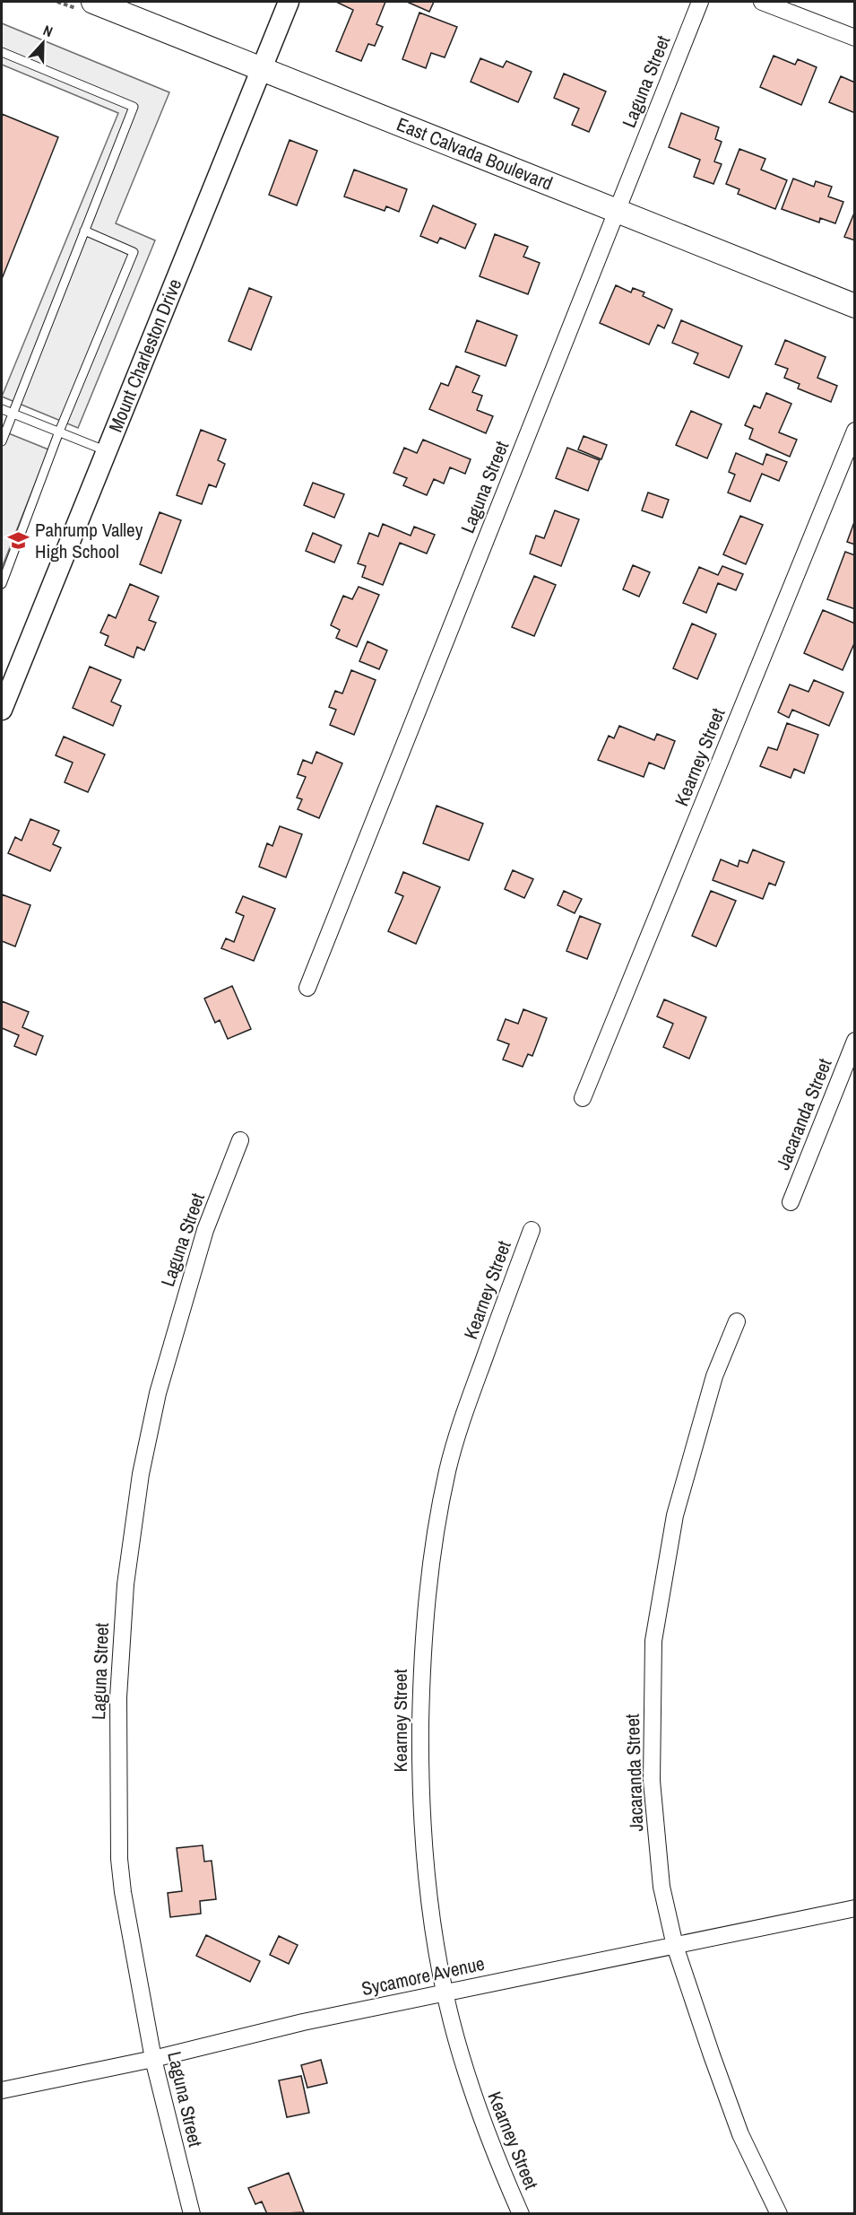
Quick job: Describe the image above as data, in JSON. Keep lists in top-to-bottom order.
{
  "streets": {
    "main road": ["East Calvada Boulevard"],
    "street": [
      "Laguna Street",
      "Mount Charleston Drive",
      "Kearney Street",
      "Jacaranda Street",
      "Sycamore Avenue"
    ]
  },
  "crossings": [
    ["Laguna Street", "East Calvada Boulevard"],
    ["Laguna Street", "Sycamore Avenue"],
    ["East Calvada Boulevard", "Mount Charleston Drive"],
    ["Kearney Street", "Sycamore Avenue"],
    ["Jacaranda Street", "Sycamore Avenue"]
  ],
  "places": {
    "school or university": ["Pahrump Valley High School"]
  },
  "north": "top"
}
